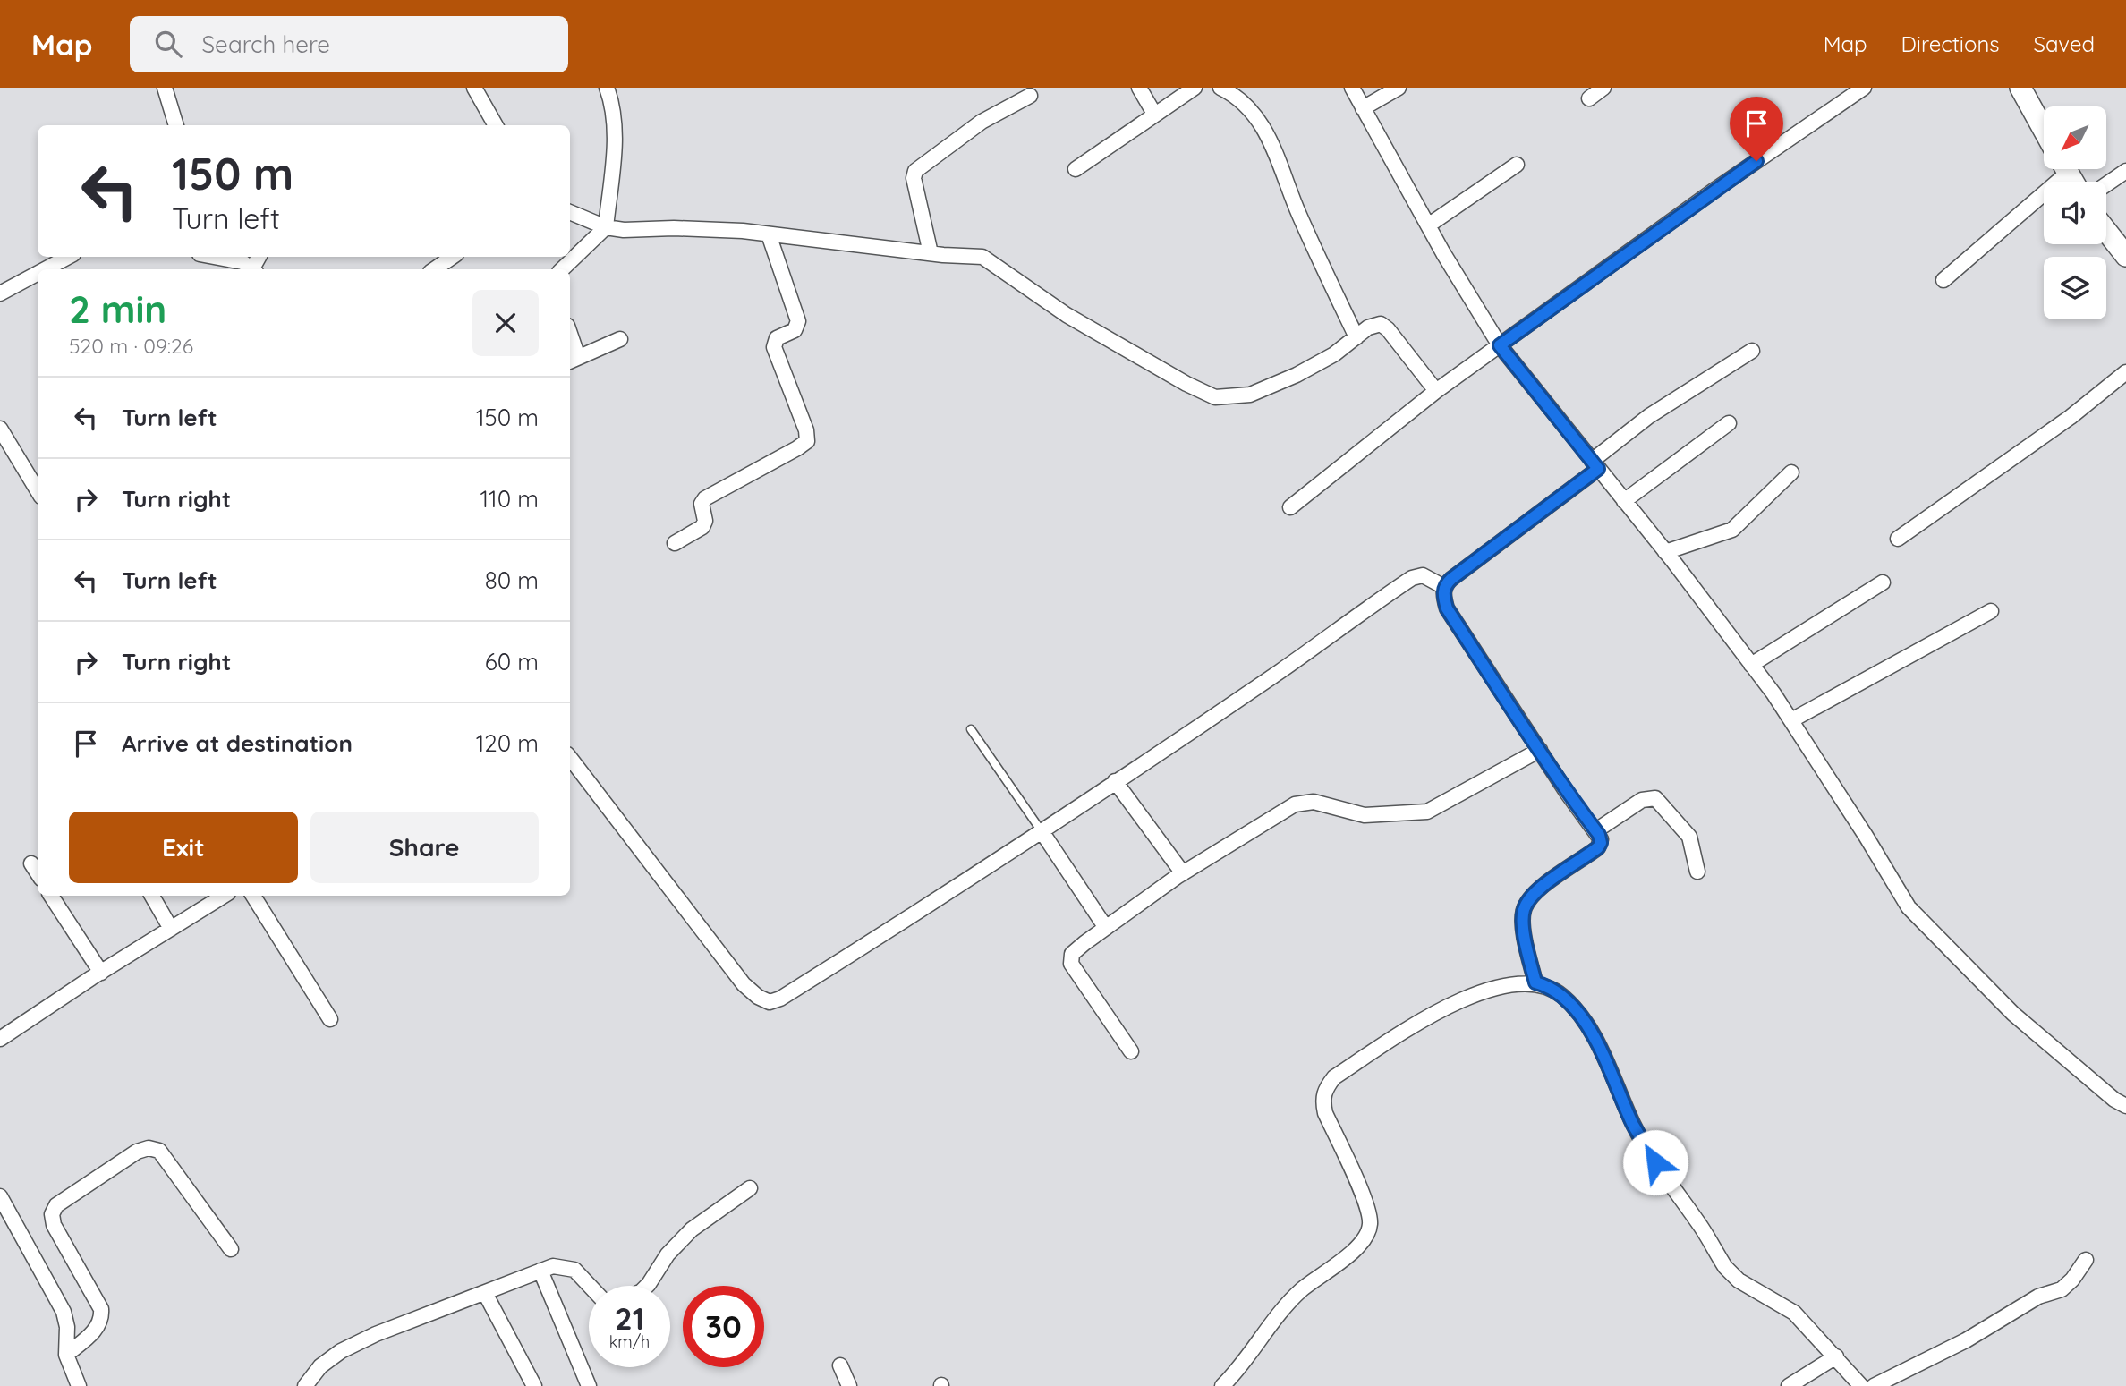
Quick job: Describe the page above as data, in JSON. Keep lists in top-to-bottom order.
{
  "north": "bottom left",
  "page": {
    "header": "Map",
    "search": "Search here",
    "nav": ["Map", "Directions", "Saved"],
    "turn": ["150 m", "Turn left"],
    "heading": ["2 min", "520 m · 09:26"],
    "list": [
      {
        "name": "Turn left",
        "value": "150 m"
      },
      {
        "name": "Turn right",
        "value": "110 m"
      },
      {
        "name": "Turn left",
        "value": "80 m"
      },
      {
        "name": "Turn right",
        "value": "60 m"
      },
      {
        "name": "Arrive at destination",
        "value": "120 m"
      }
    ],
    "buttons": ["Exit", "Share"],
    "speed": "21 km/h",
    "limit": "30"
  }
}
